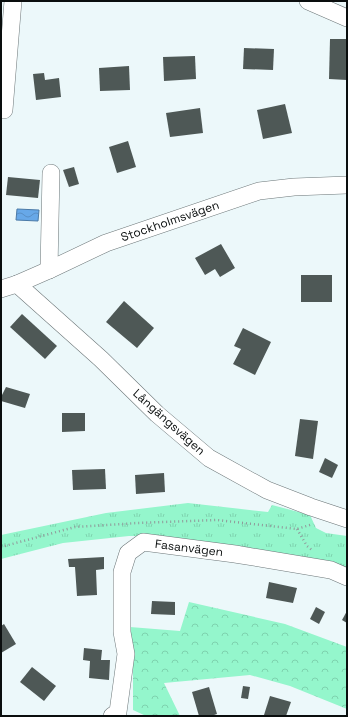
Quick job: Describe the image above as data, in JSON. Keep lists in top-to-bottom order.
{
  "streets": {
    "street": ["Stockholmsvägen", "Långängsvägen", "Fasanvägen"]
  },
  "crossings": [
    ["Stockholmsvägen", "Långängsvägen"]
  ]
}
